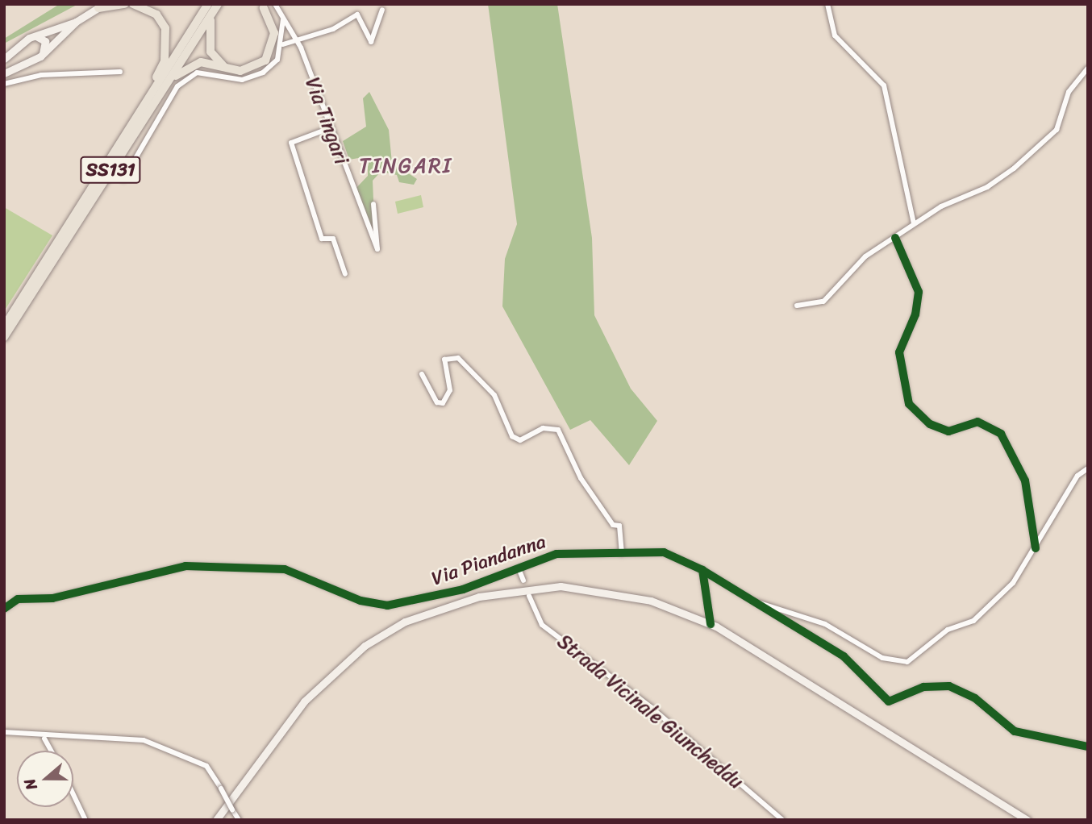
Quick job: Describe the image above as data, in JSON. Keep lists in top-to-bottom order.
{
  "streets": {
    "highway": ["SS131"],
    "street": ["Via Tingari", "Via Piandanna", "Strada Vicinale Giuncheddu"]
  },
  "districts": ["TINGARI"],
  "north": "left"
}
